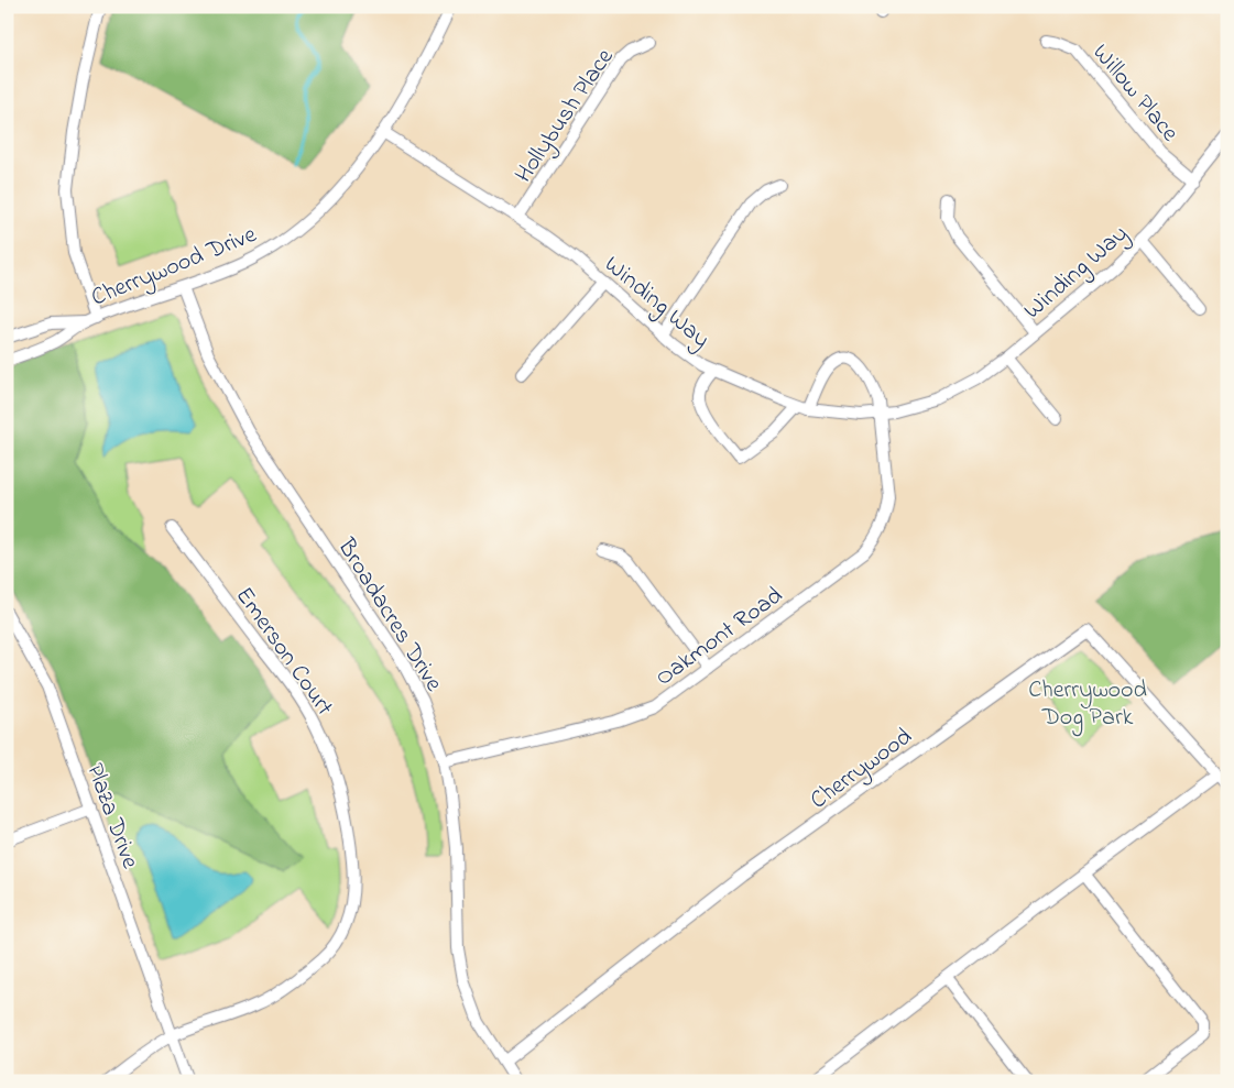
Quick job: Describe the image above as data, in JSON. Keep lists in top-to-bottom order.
{
  "streets": {
    "street": [
      "Willow Place",
      "Hollybush Place",
      "Cherrywood Drive",
      "Winding Way",
      "Broadacres Drive",
      "Oakmont Road",
      "Emerson Court",
      "Cherrywood",
      "Plaza Drive"
    ]
  },
  "crossings": [
    ["Willow Place", "Winding Way"],
    ["Hollybush Place", "Winding Way"],
    ["Cherrywood Drive", "Winding Way"],
    ["Cherrywood Drive", "Broadacres Drive"],
    ["Winding Way", "Oakmont Road"],
    ["Broadacres Drive", "Oakmont Road"],
    ["Broadacres Drive", "Cherrywood"],
    ["Emerson Court", "Plaza Drive"]
  ],
  "parks": ["Cherrywood Dog Park"]
}
